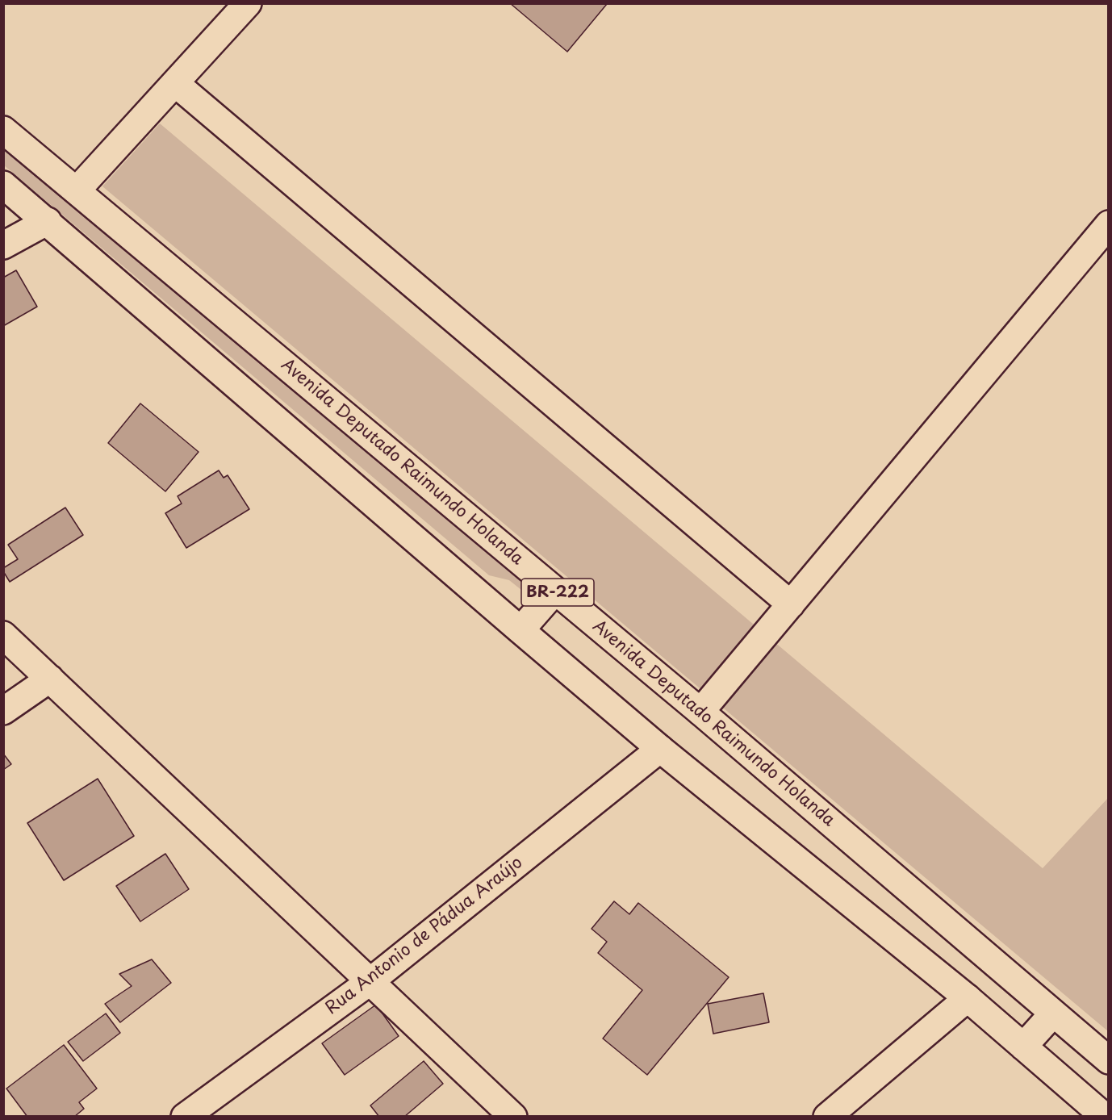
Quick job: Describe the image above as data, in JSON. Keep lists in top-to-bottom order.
{
  "streets": {
    "street": ["Avenida Deputado Raimundo Holanda", "BR-222", "Rua Antonio de Pádua Araújo"]
  },
  "crossings": [
    ["BR-222", "Rua Antonio de Pádua Araújo"]
  ]
}
